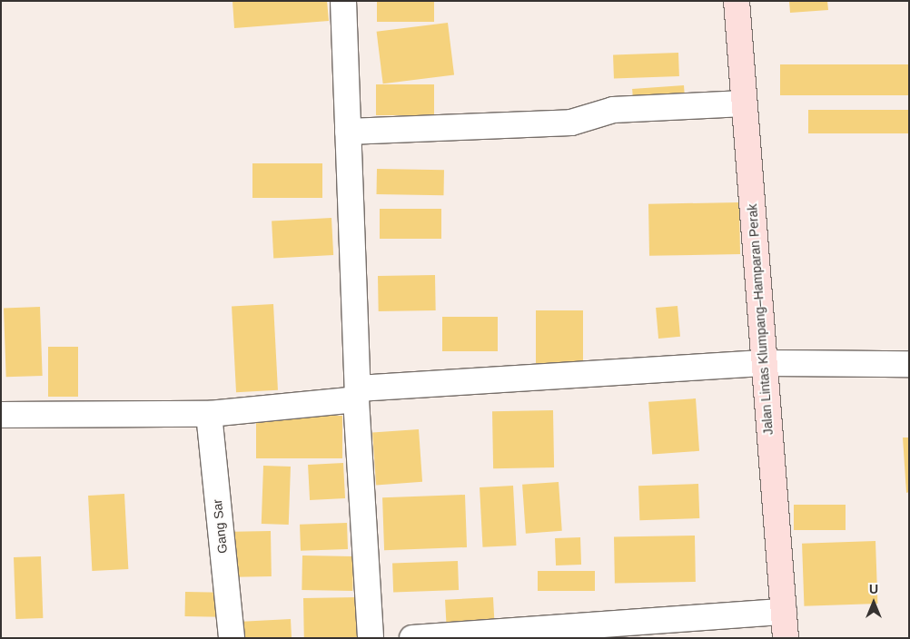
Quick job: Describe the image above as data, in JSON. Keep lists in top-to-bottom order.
{
  "streets": {
    "main road": ["Jalan Lintas Klumpang–Hamparan Perak"],
    "street": ["Gang Sar"]
  },
  "north": "top"
}
